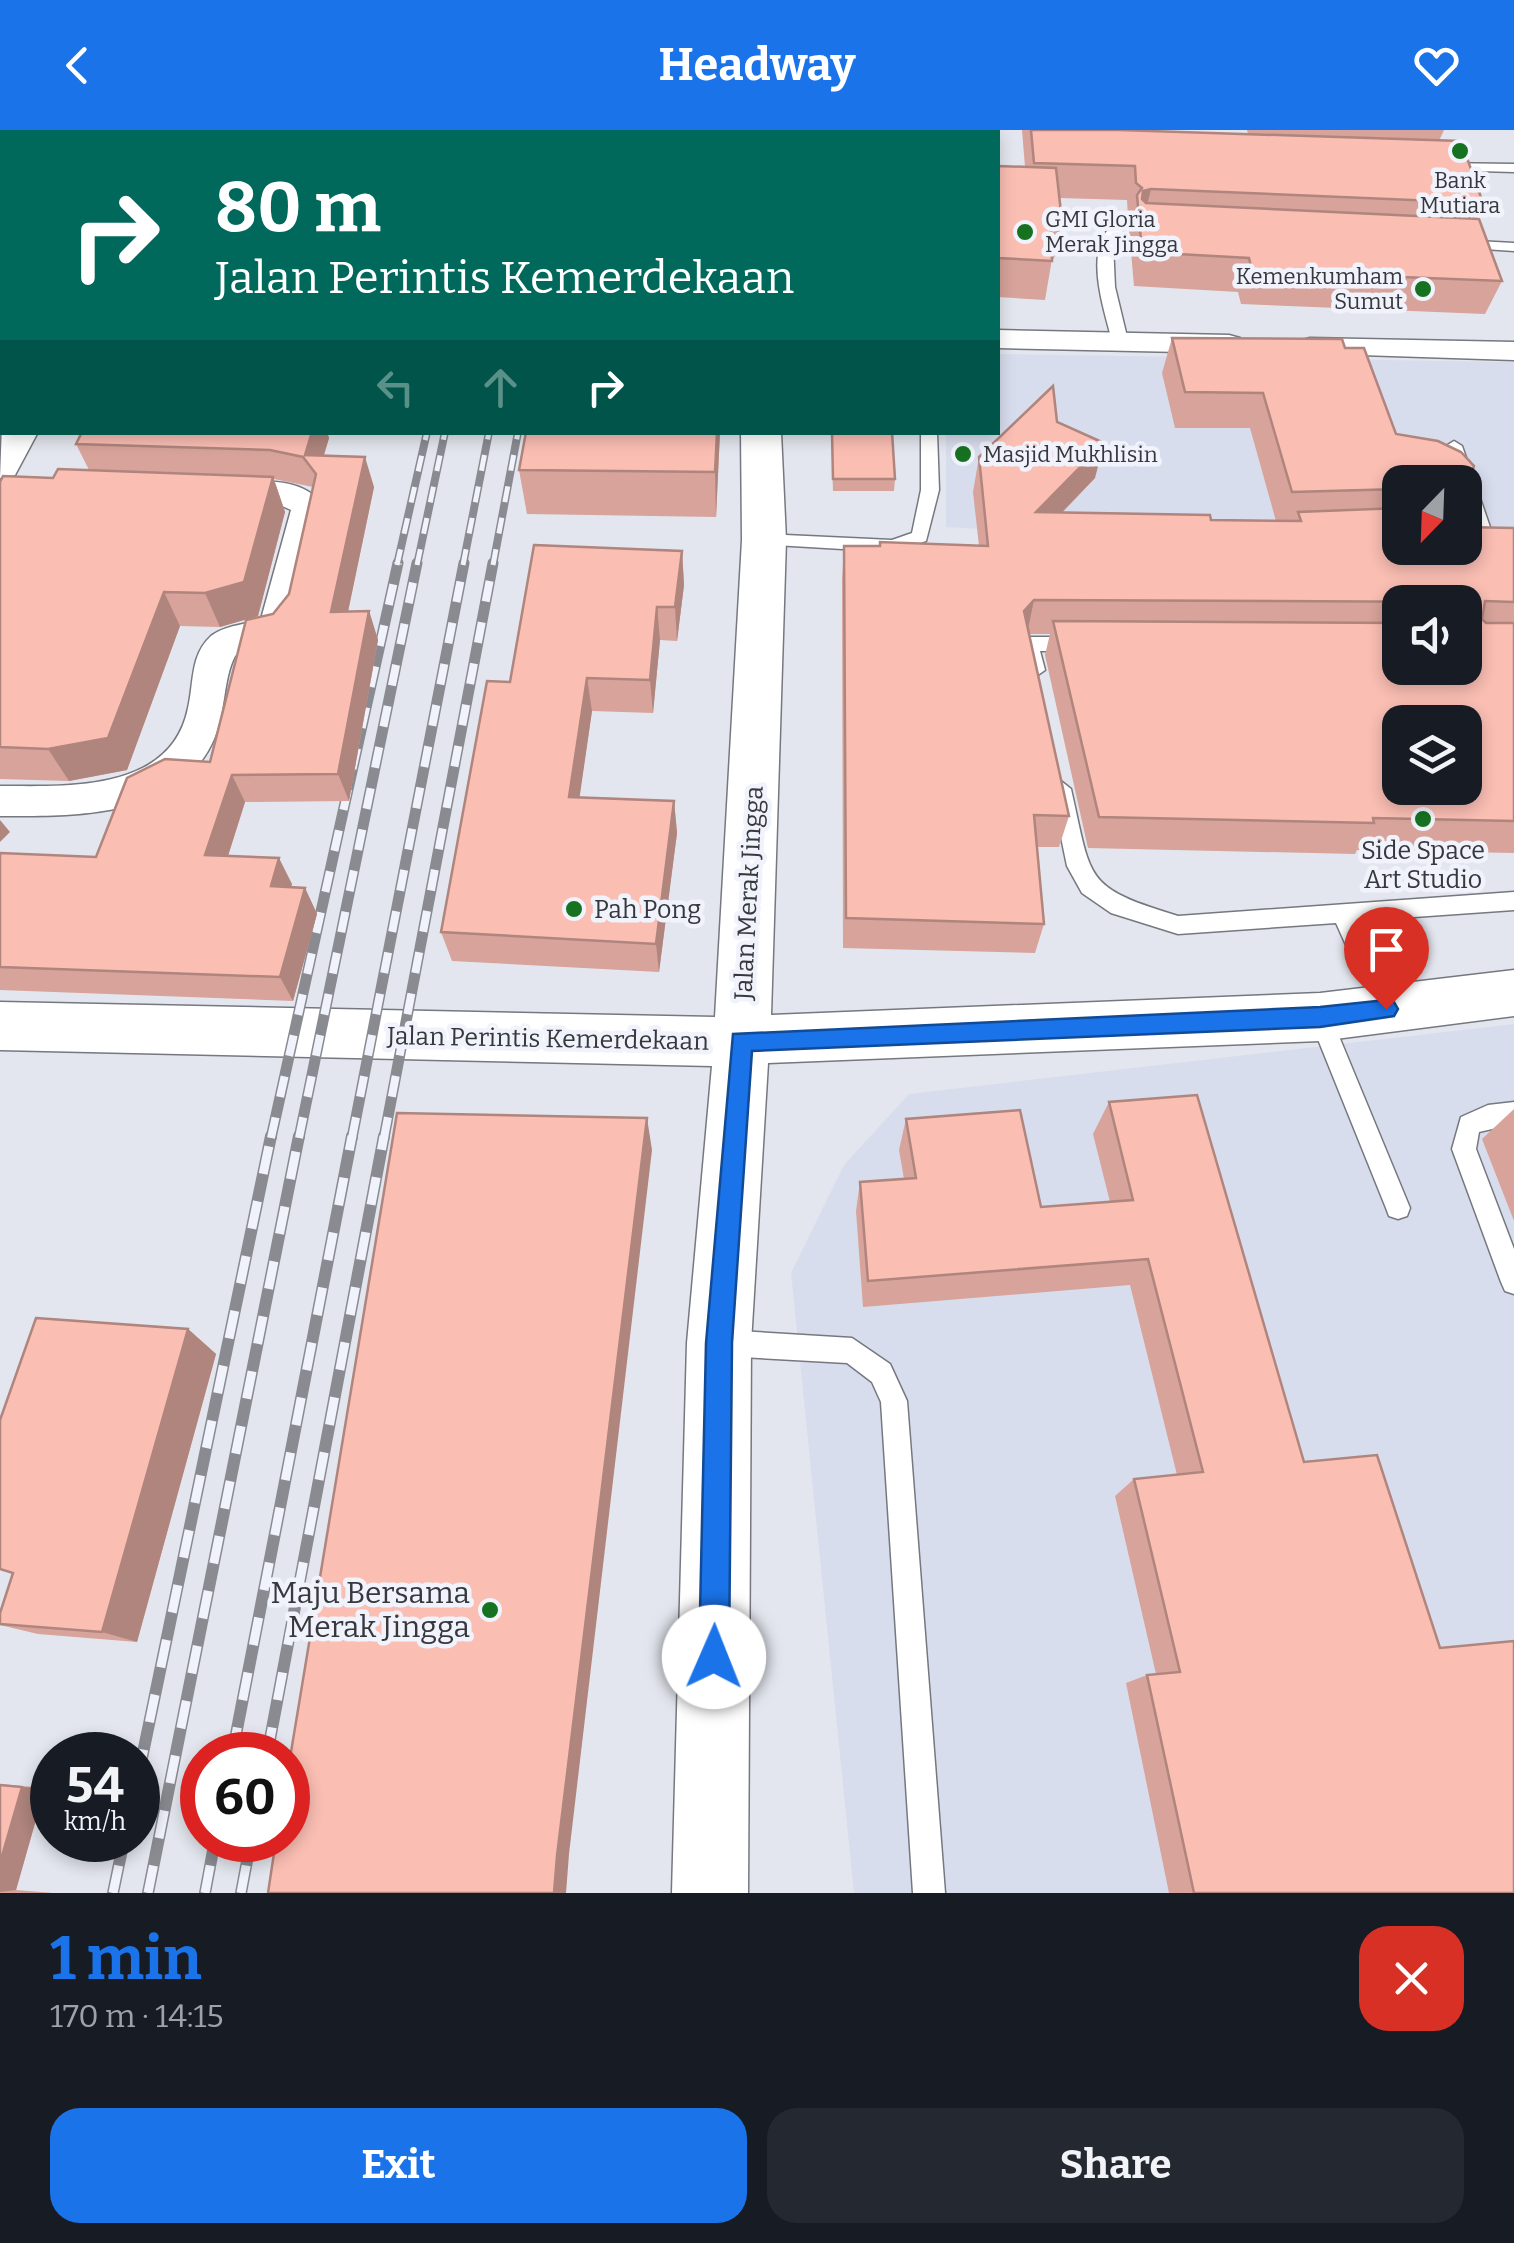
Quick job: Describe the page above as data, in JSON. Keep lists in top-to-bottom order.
{
  "streets": {
    "main road": ["Jalan Merak Jingga", "Jalan Perintis Kemerdekaan"]
  },
  "crossings": [
    ["Jalan Merak Jingga", "Jalan Perintis Kemerdekaan"]
  ],
  "places": [
    "Bank Mutiara",
    "GMI Gloria Merak Jingga",
    "Kemenkumham Sumut",
    "Masjid Mukhlisin",
    "Side Space Art Studio",
    "Pah Pong",
    "Maju Bersama Merak Jingga"
  ],
  "north": "bottom left",
  "page": {
    "header": "Headway",
    "turn": ["80 m", "Jalan Perintis Kemerdekaan"],
    "speed": "54 km/h",
    "limit": "60",
    "heading": ["1 min", "170 m · 14:15"],
    "buttons": ["Exit", "Share"]
  }
}
